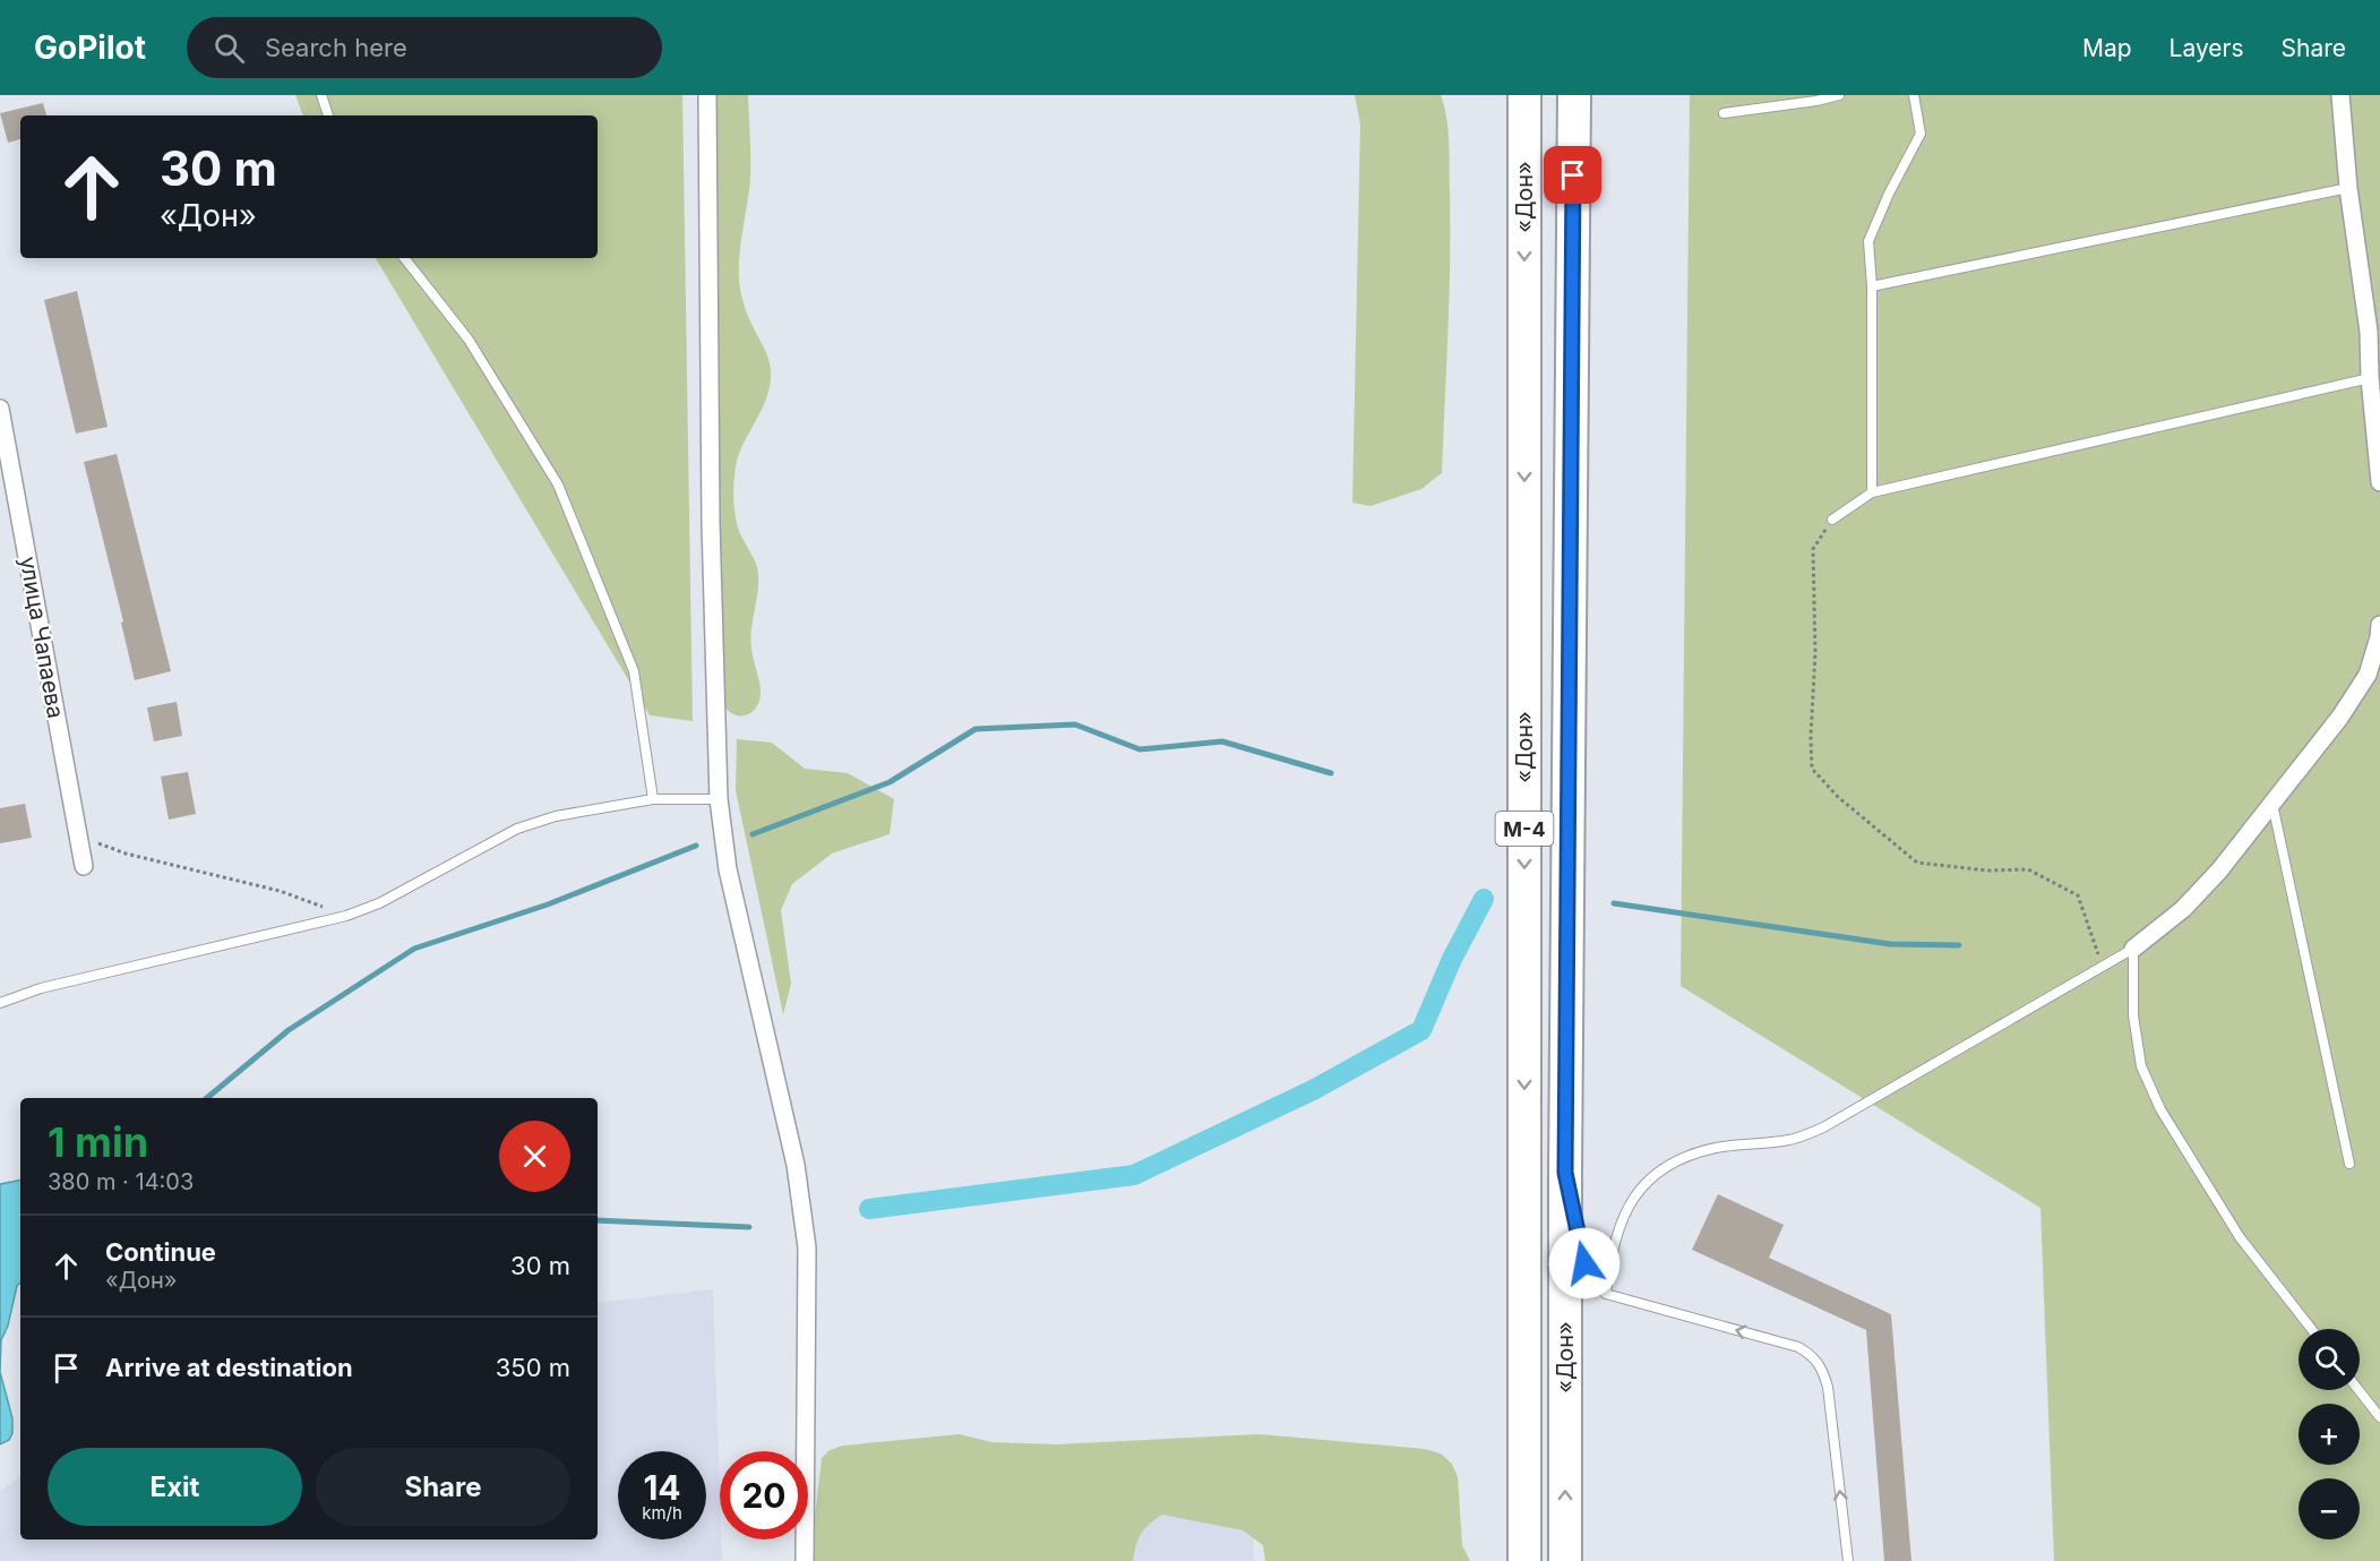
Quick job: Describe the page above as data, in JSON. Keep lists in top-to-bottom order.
{
  "streets": {
    "highway": ["«Дон»", "М-4"],
    "street": ["улица Чапаева"]
  },
  "page": {
    "header": "GoPilot",
    "search": "Search here",
    "nav": ["Map", "Layers", "Share"],
    "turn": ["30 m", "«Дон»"],
    "heading": ["1 min", "380 m · 14:03"],
    "list": [
      {
        "name": "Continue",
        "note": "«Дон»",
        "value": "30 m"
      },
      {
        "name": "Arrive at destination",
        "value": "350 m"
      }
    ],
    "map_buttons": ["+", "−"],
    "buttons": ["Exit", "Share"],
    "speed": "14 km/h",
    "limit": "20"
  }
}
